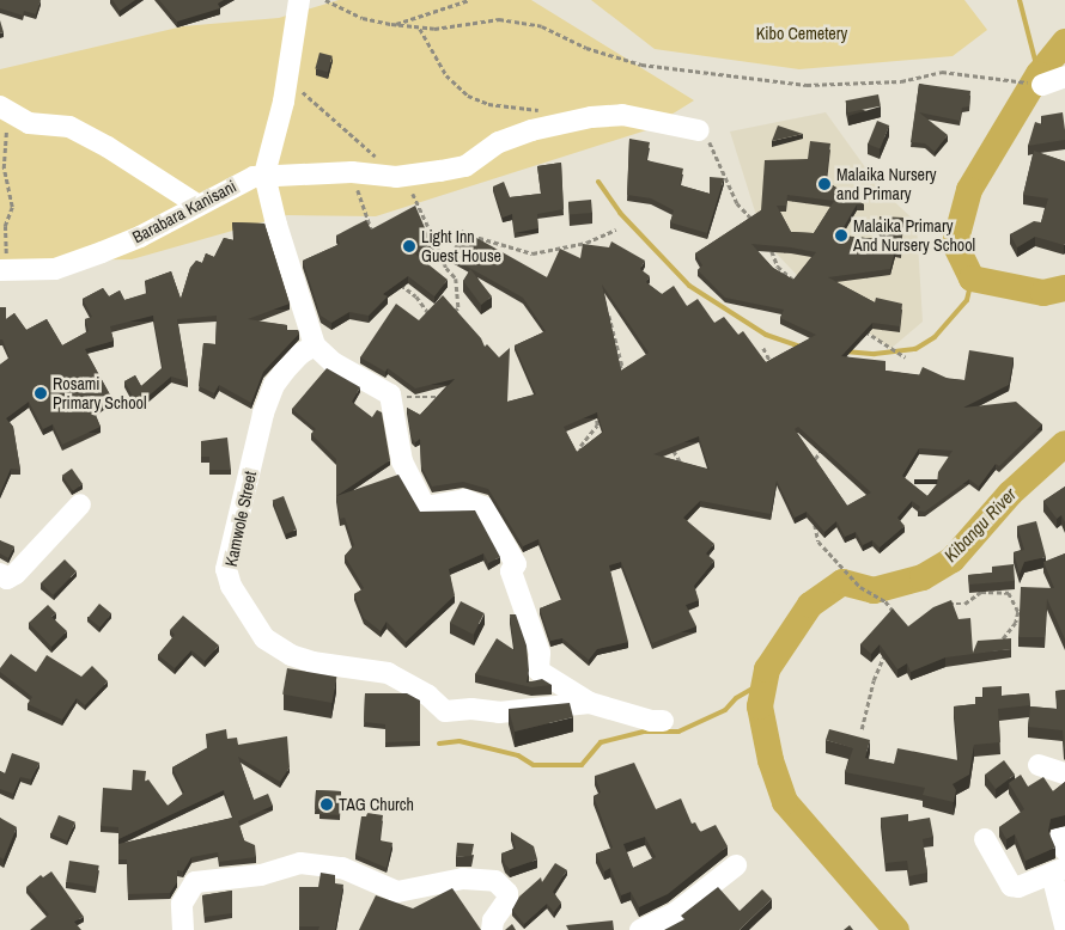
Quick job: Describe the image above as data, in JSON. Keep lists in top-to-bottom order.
{
  "streets": {
    "street": ["Barabara Kanisani", "Kamwole Street"]
  },
  "water": ["Kibangu River"],
  "parks": ["Kibo Cemetery"],
  "places": [
    "Malaika Nursery and Primary",
    "Malaika Primary And Nursery School",
    "Light Inn Guest House",
    "Rosami Primary School",
    "TAG Church"
  ]
}
